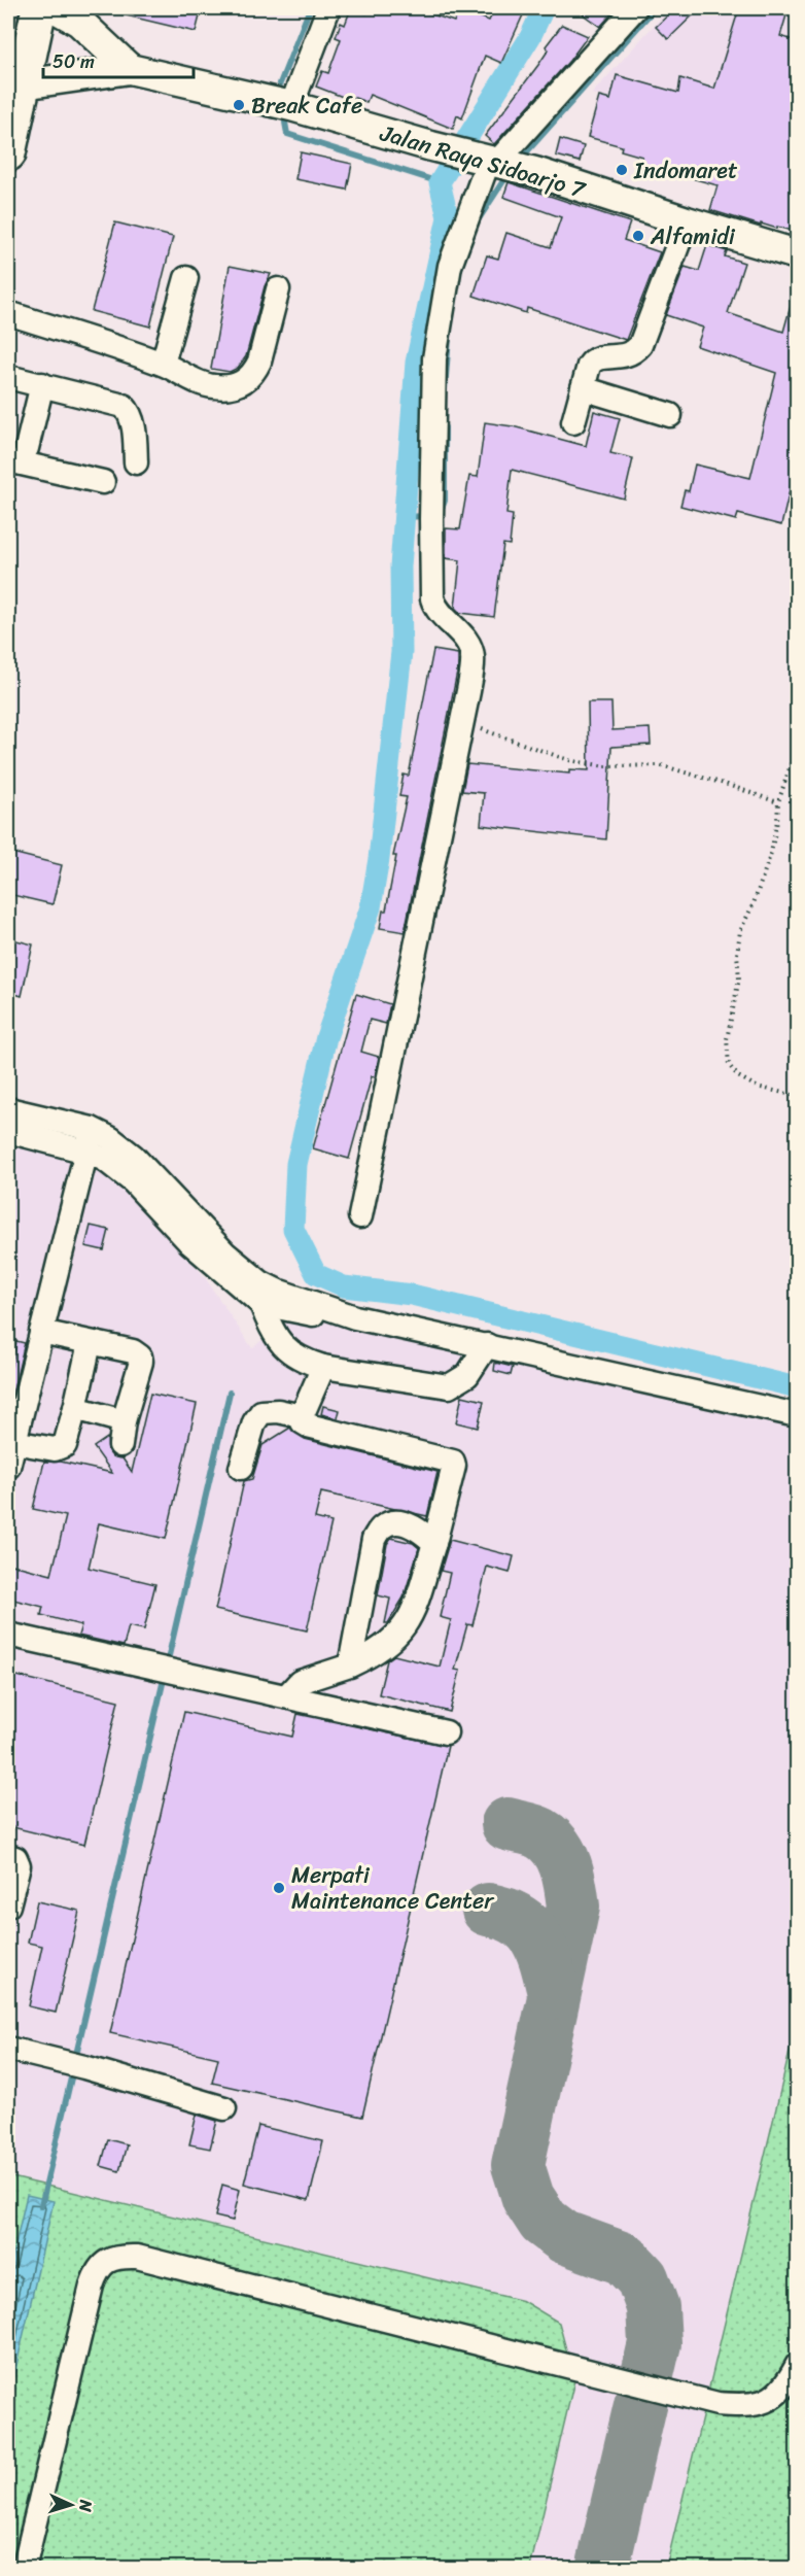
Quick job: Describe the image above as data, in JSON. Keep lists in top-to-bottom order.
{
  "streets": {
    "main road": ["Jalan Raya Sidoarjo 7"]
  },
  "places": [
    "Break Cafe",
    "Indomaret",
    "Alfamidi",
    "Merpati Maintenance Center"
  ],
  "scale_bar": "50 m",
  "north": "right"
}
